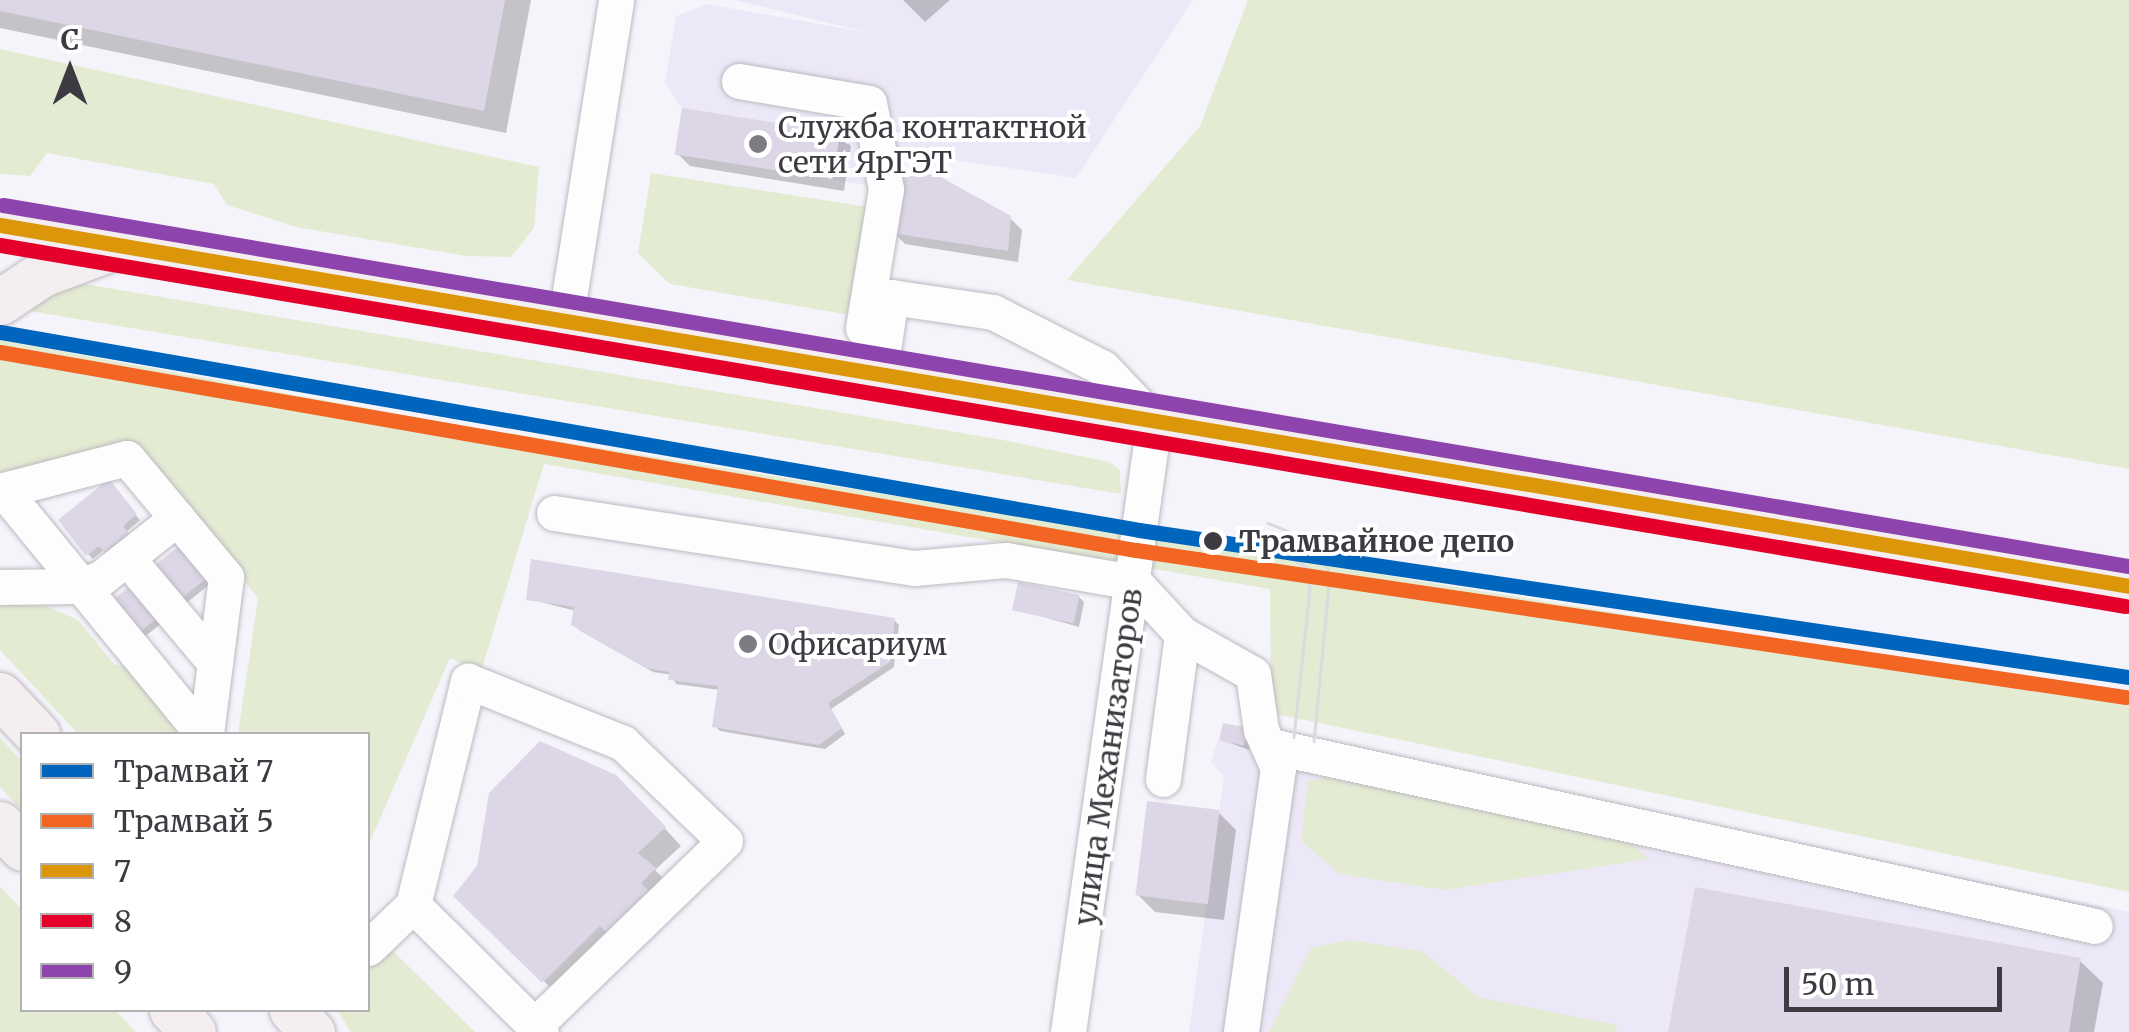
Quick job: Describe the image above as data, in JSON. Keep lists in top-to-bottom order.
{
  "streets": {
    "street": ["улица Механизаторов"]
  },
  "places": ["Служба контактной сети ЯрГЭТ", "Трамвайное депо", "Офисариум"],
  "lines": [
    "transit line 9",
    "transit line 7",
    "transit line 8",
    "tram line 7",
    "tram line 5"
  ],
  "legend": [
    "Трамвай 7",
    "Трамвай 5",
    "7",
    "8",
    "9"
  ],
  "scale_bar": "50 m",
  "north": "top"
}
